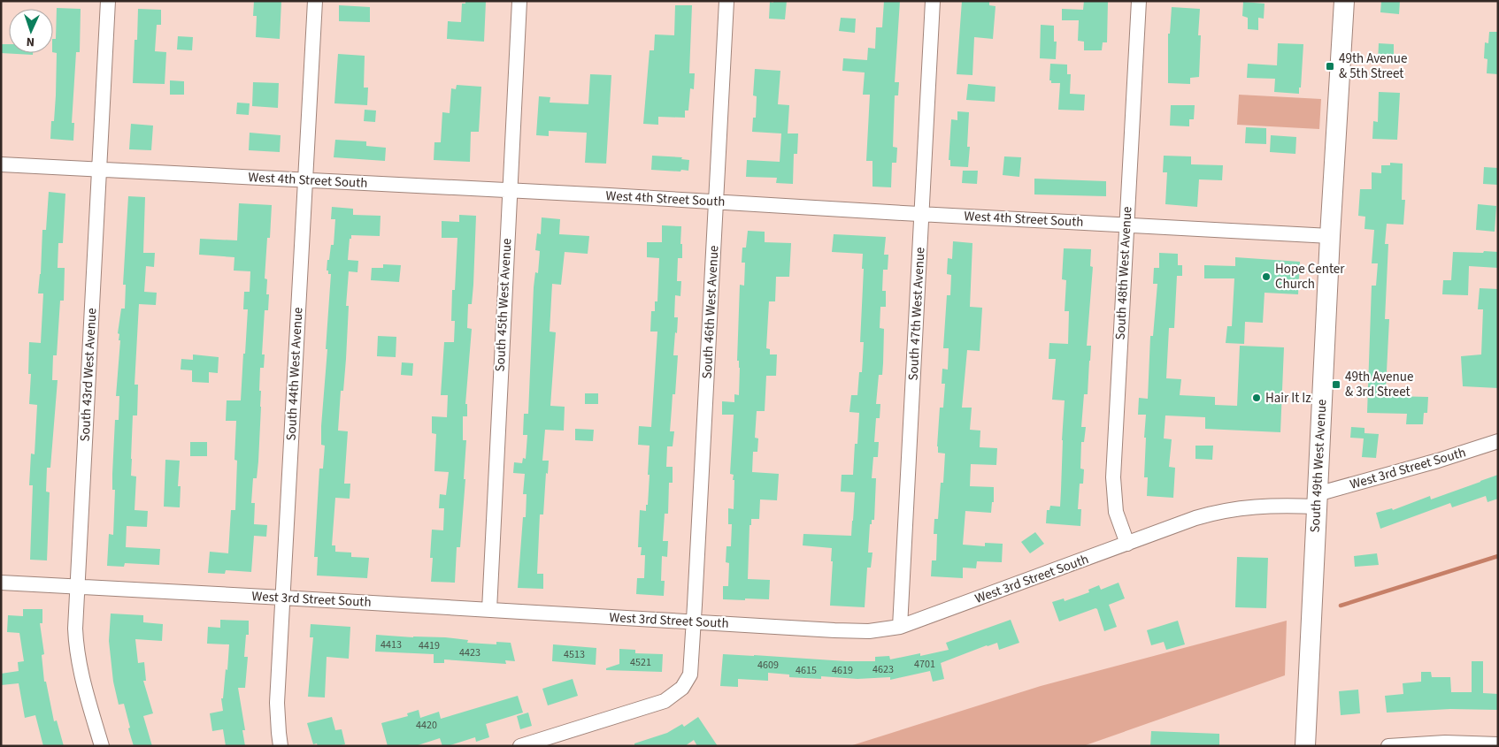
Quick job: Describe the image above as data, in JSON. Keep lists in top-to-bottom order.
{
  "streets": {
    "street": [
      "West 4th Street South",
      "South 48th West Avenue",
      "South 45th West Avenue",
      "South 46th West Avenue",
      "South 47th West Avenue",
      "South 44th West Avenue",
      "South 43rd West Avenue",
      "South 49th West Avenue",
      "West 3rd Street South"
    ]
  },
  "crossings": [
    ["West 4th Street South", "South 48th West Avenue"],
    ["West 4th Street South", "South 45th West Avenue"],
    ["West 4th Street South", "South 46th West Avenue"],
    ["West 4th Street South", "South 47th West Avenue"],
    ["West 4th Street South", "South 44th West Avenue"],
    ["West 4th Street South", "South 43rd West Avenue"],
    ["West 4th Street South", "South 49th West Avenue"],
    ["South 48th West Avenue", "West 3rd Street South"],
    ["South 45th West Avenue", "West 3rd Street South"],
    ["South 46th West Avenue", "West 3rd Street South"],
    ["South 47th West Avenue", "West 3rd Street South"],
    ["South 44th West Avenue", "West 3rd Street South"],
    ["South 43rd West Avenue", "West 3rd Street South"],
    ["South 49th West Avenue", "West 3rd Street South"]
  ],
  "places": {
    "transit": ["49th Avenue & 5th Street", "49th Avenue & 3rd Street"],
    "other": ["Hope Center Church", "Hair It Iz"]
  },
  "house_numbers": [
    "4413",
    "4419",
    "4423",
    "4513",
    "4521",
    "4701",
    "4609",
    "4623",
    "4615",
    "4619",
    "4420"
  ],
  "north": "bottom"
}
